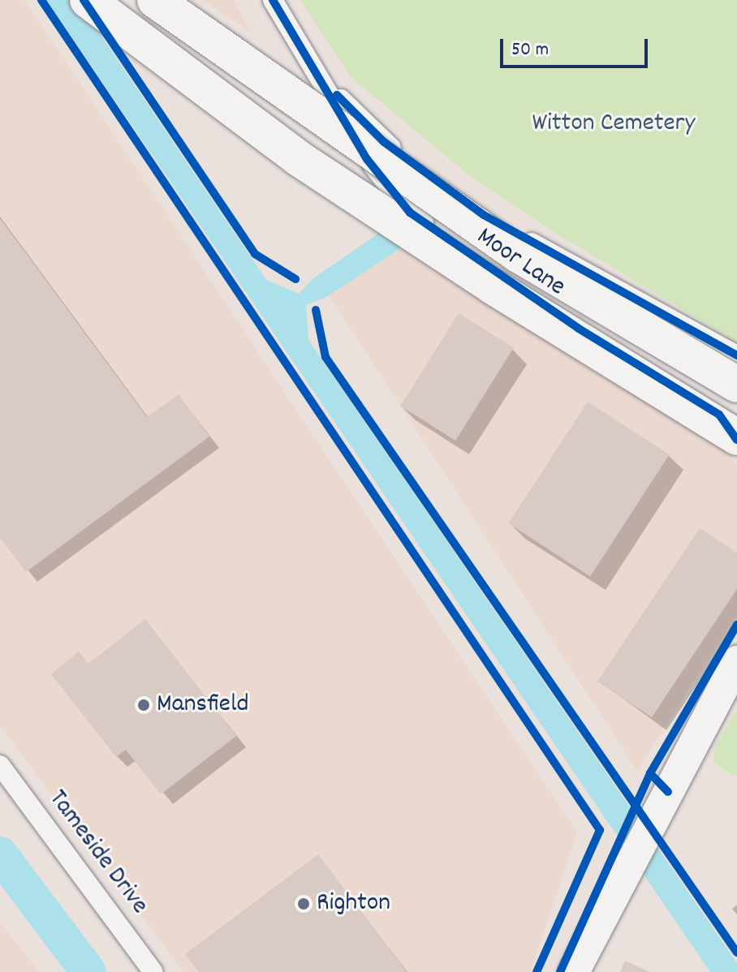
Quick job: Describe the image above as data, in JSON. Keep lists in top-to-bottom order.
{
  "streets": {
    "street": ["Moor Lane", "Tameside Drive"]
  },
  "parks": ["Witton Cemetery"],
  "places": ["Mansfield", "Righton"],
  "scale_bar": "50 m"
}
